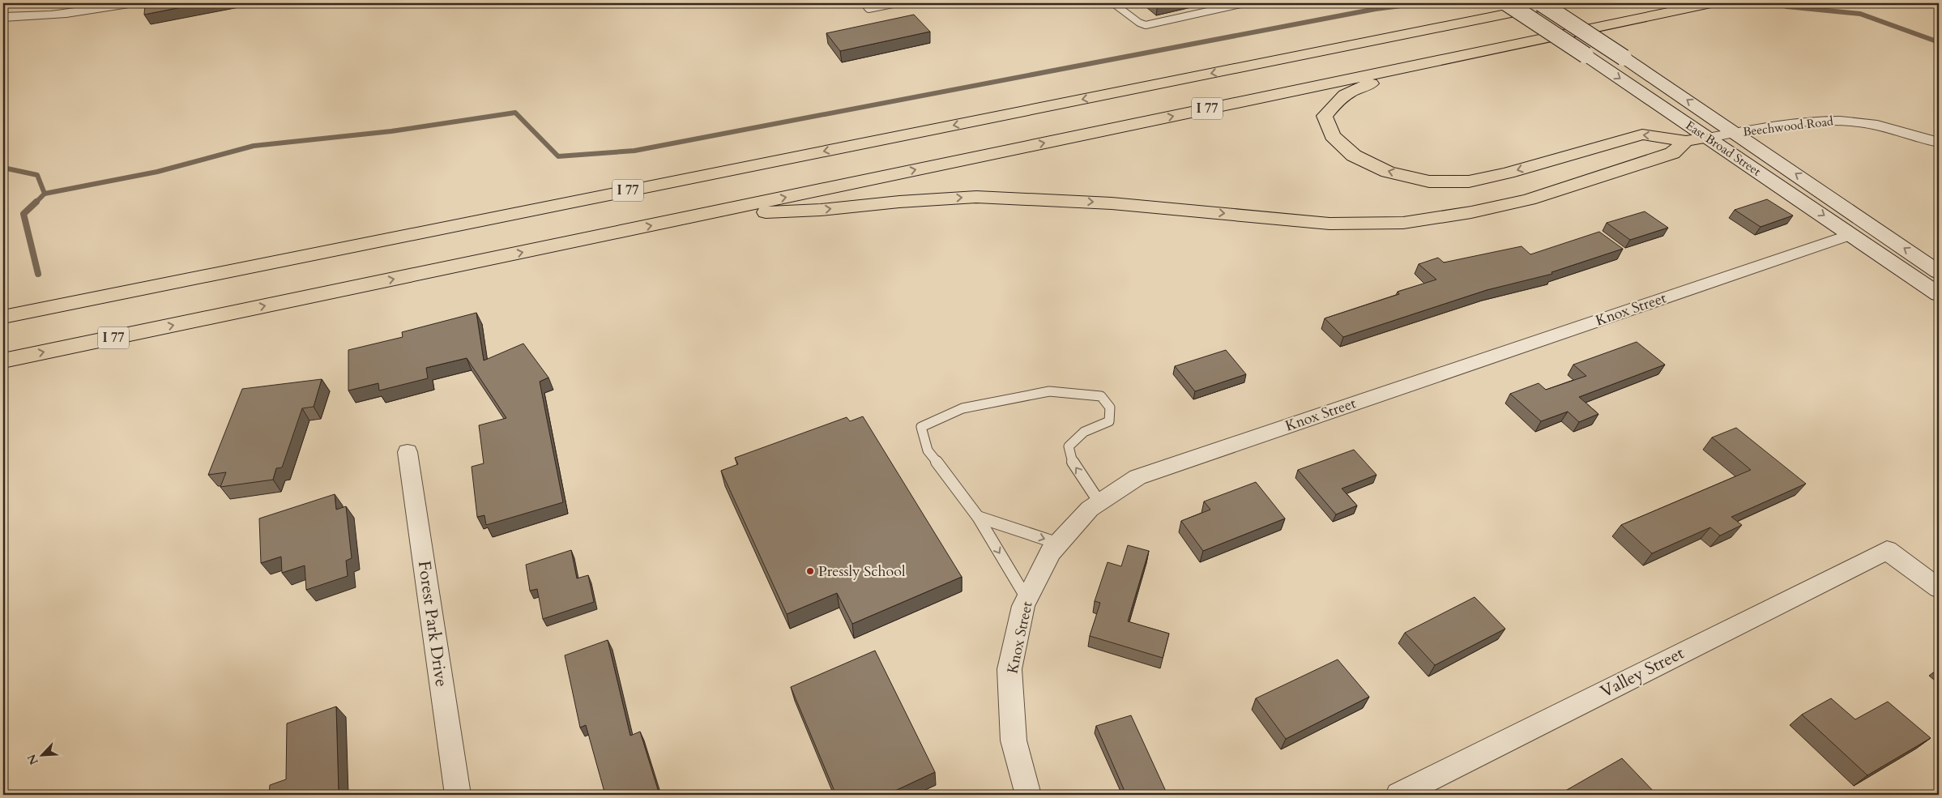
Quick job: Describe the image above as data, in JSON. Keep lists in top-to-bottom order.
{
  "streets": {
    "highway": ["I 77"],
    "main road": ["East Broad Street"],
    "street": [
      "Beechwood Road",
      "Knox Street",
      "Forest Park Drive",
      "Valley Street"
    ]
  },
  "crossings": [
    ["Beechwood Road", "East Broad Street"],
    ["East Broad Street", "Knox Street"]
  ],
  "places": ["Pressly School"],
  "north": "bottom left"
}
